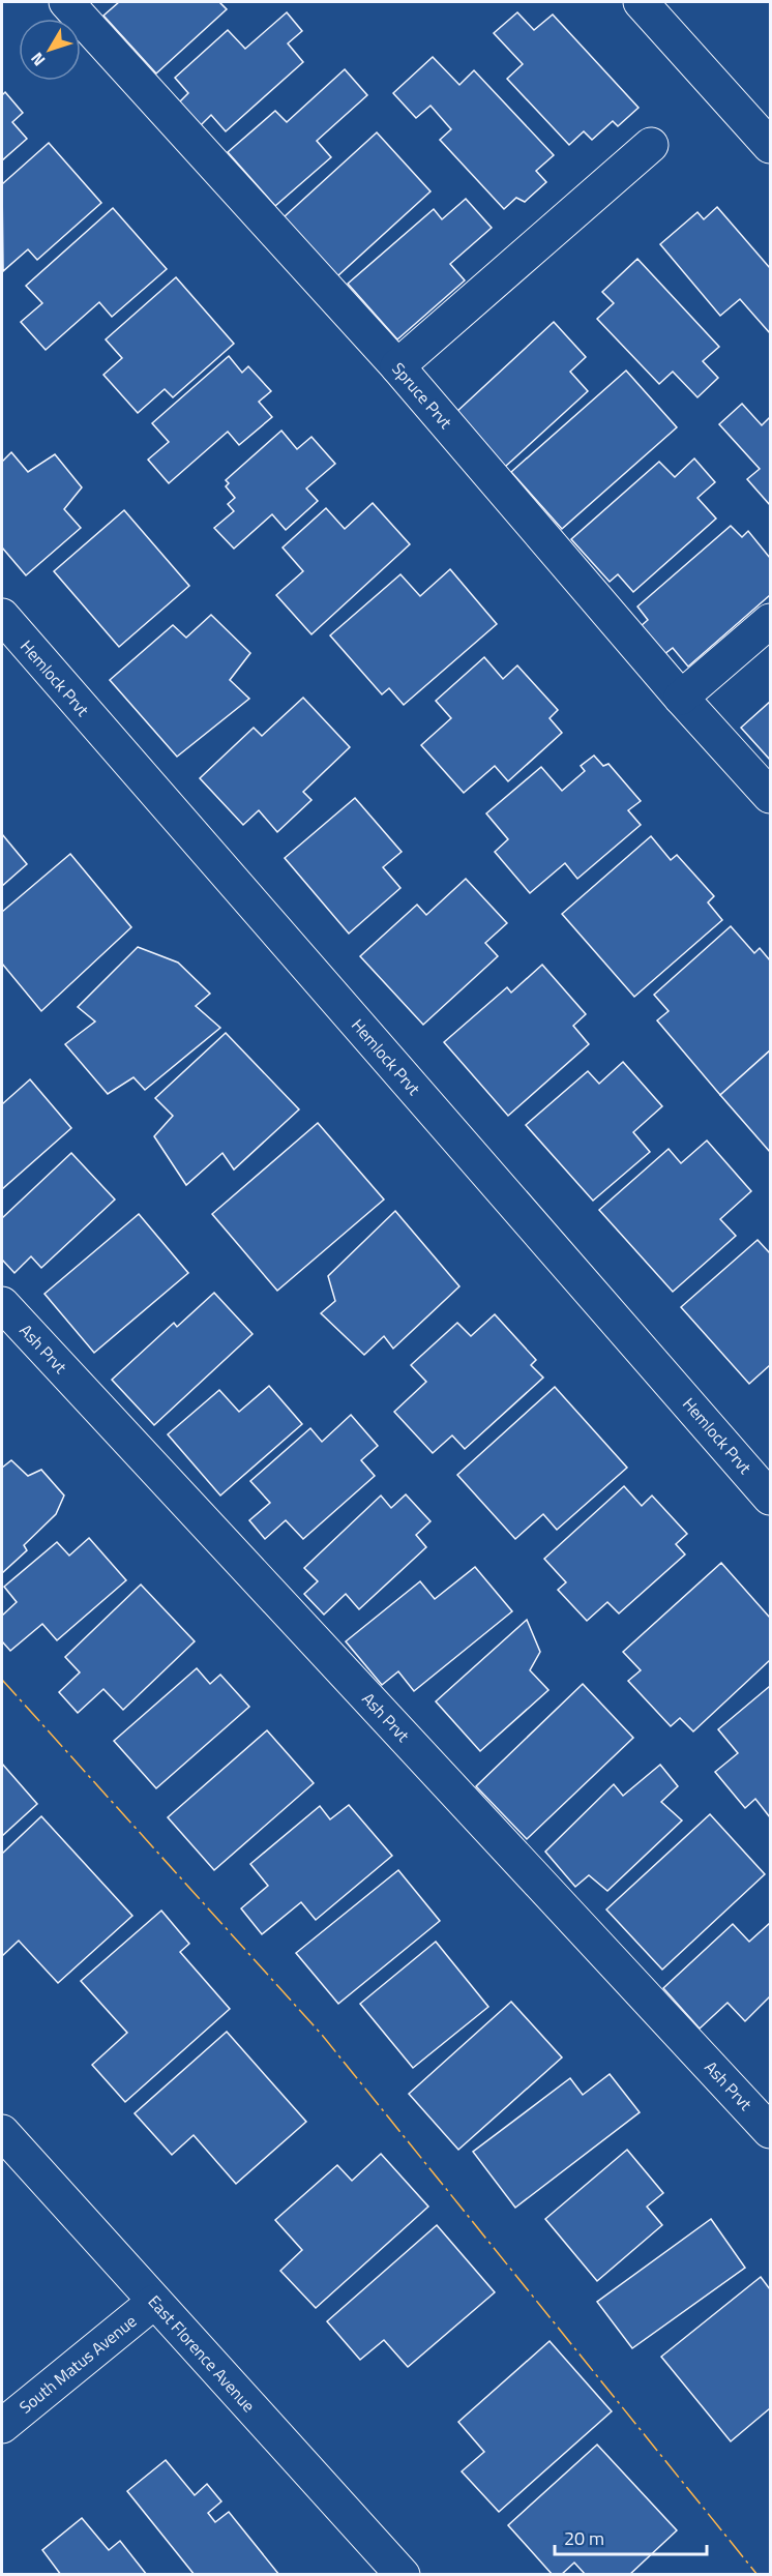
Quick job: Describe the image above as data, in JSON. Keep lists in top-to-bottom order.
{
  "streets": {
    "street": [
      "Spruce Prvt",
      "Hemlock Prvt",
      "Ash Prvt",
      "East Florence Avenue",
      "South Matus Avenue"
    ]
  },
  "crossings": [
    ["East Florence Avenue", "South Matus Avenue"]
  ],
  "scale_bar": "20 m",
  "north": "bottom left"
}
